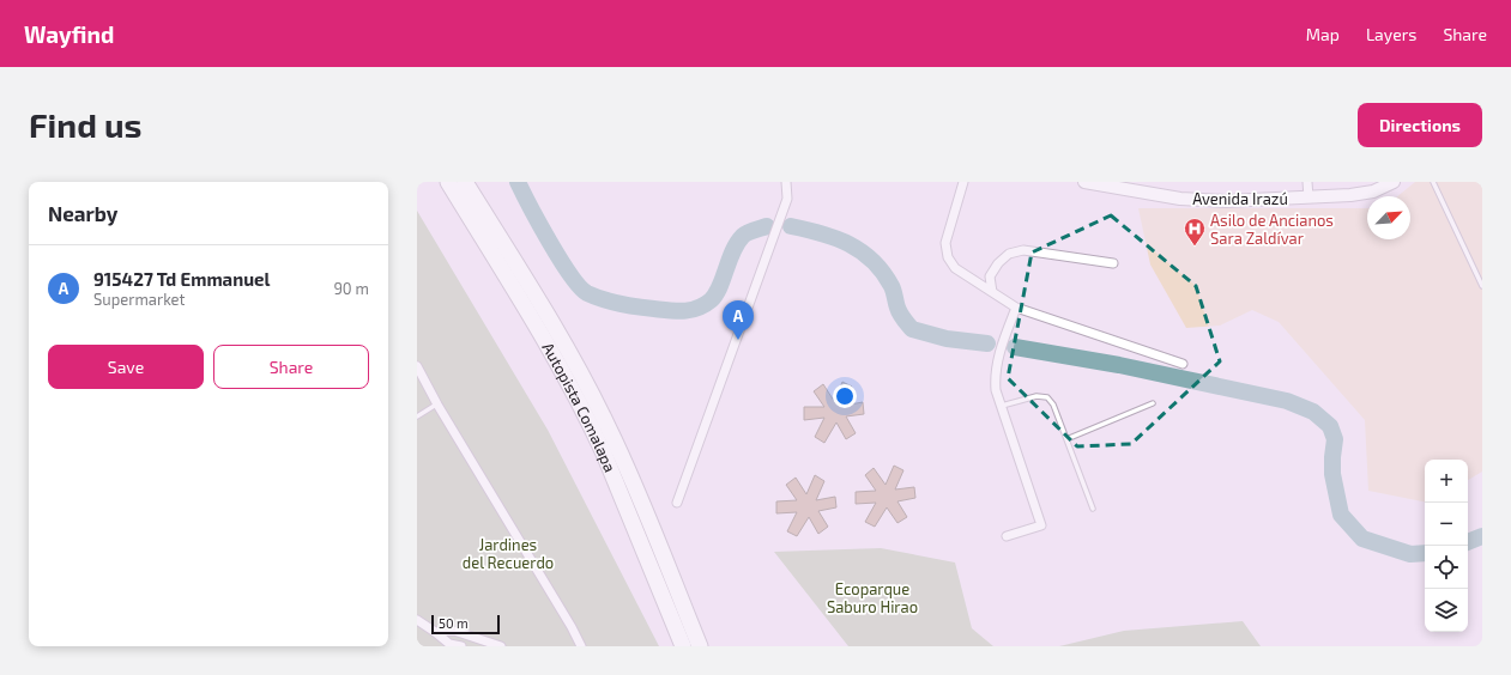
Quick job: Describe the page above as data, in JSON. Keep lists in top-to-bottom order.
{
  "streets": {
    "highway": ["Autopista Comalapa"],
    "street": ["Avenida Irazú"]
  },
  "parks": ["Jardines del Recuerdo", "Ecoparque Saburo Hirao"],
  "places": {
    "hospital": ["Asilo de Ancianos Sara Zaldívar"]
  },
  "scale_bar": "50 m",
  "north": "top right",
  "page": {
    "header": "Wayfind",
    "nav": ["Map", "Layers", "Share"],
    "buttons": [
      "Directions",
      ["Save", "Share"]
    ],
    "title": "Find us",
    "heading": "Nearby",
    "list": [
      {
        "mark": "A",
        "name": "915427 Td Emmanuel",
        "note": "Supermarket",
        "value": "90 m"
      }
    ],
    "pins": "A",
    "map_buttons": ["+", "−"],
    "scale": "50 m"
  }
}
